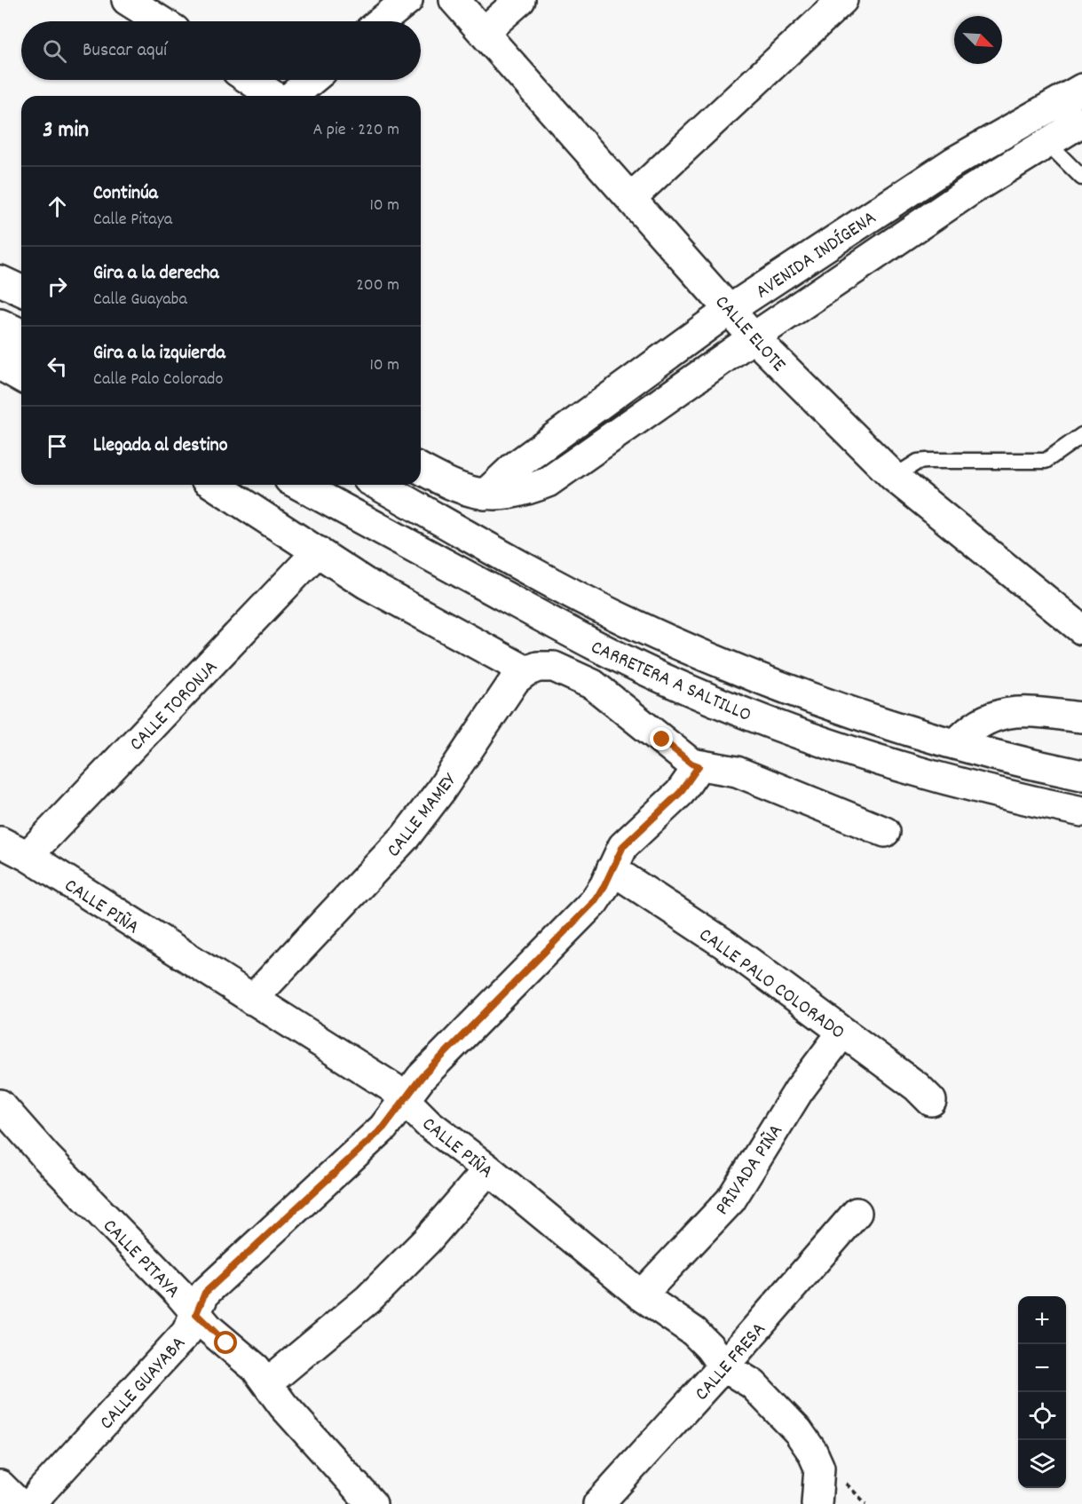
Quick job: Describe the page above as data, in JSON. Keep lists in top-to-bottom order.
{
  "streets": {
    "street": [
      "AVENIDA INDÍGENA",
      "CALLE ELOTE",
      "CARRETERA A SALTILLO",
      "CALLE TORONJA",
      "CALLE MAMEY",
      "CALLE PIÑA",
      "CALLE PALO COLORADO",
      "PRIVADA PIÑA",
      "CALLE PITAYA",
      "CALLE FRESA",
      "CALLE GUAYABA"
    ]
  },
  "crossings": [
    ["AVENIDA INDÍGENA", "CALLE ELOTE"],
    ["CALLE TORONJA", "CALLE PIÑA"],
    ["CALLE MAMEY", "CALLE PIÑA"],
    ["CALLE PIÑA", "PRIVADA PIÑA"],
    ["CALLE PIÑA", "CALLE FRESA"],
    ["CALLE PIÑA", "CALLE GUAYABA"],
    ["CALLE PALO COLORADO", "PRIVADA PIÑA"],
    ["CALLE PALO COLORADO", "CALLE GUAYABA"],
    ["CALLE PITAYA", "CALLE GUAYABA"]
  ],
  "north": "bottom right",
  "page": {
    "search": "Buscar aquí",
    "heading": ["3 min", "A pie · 220 m"],
    "list": [
      ["Continúa", "Calle Pitaya", "10 m"],
      ["Gira a la derecha", "Calle Guayaba", "200 m"],
      ["Gira a la izquierda", "Calle Palo Colorado", "10 m"],
      "Llegada al destino"
    ],
    "map_buttons": ["+", "−"]
  }
}
